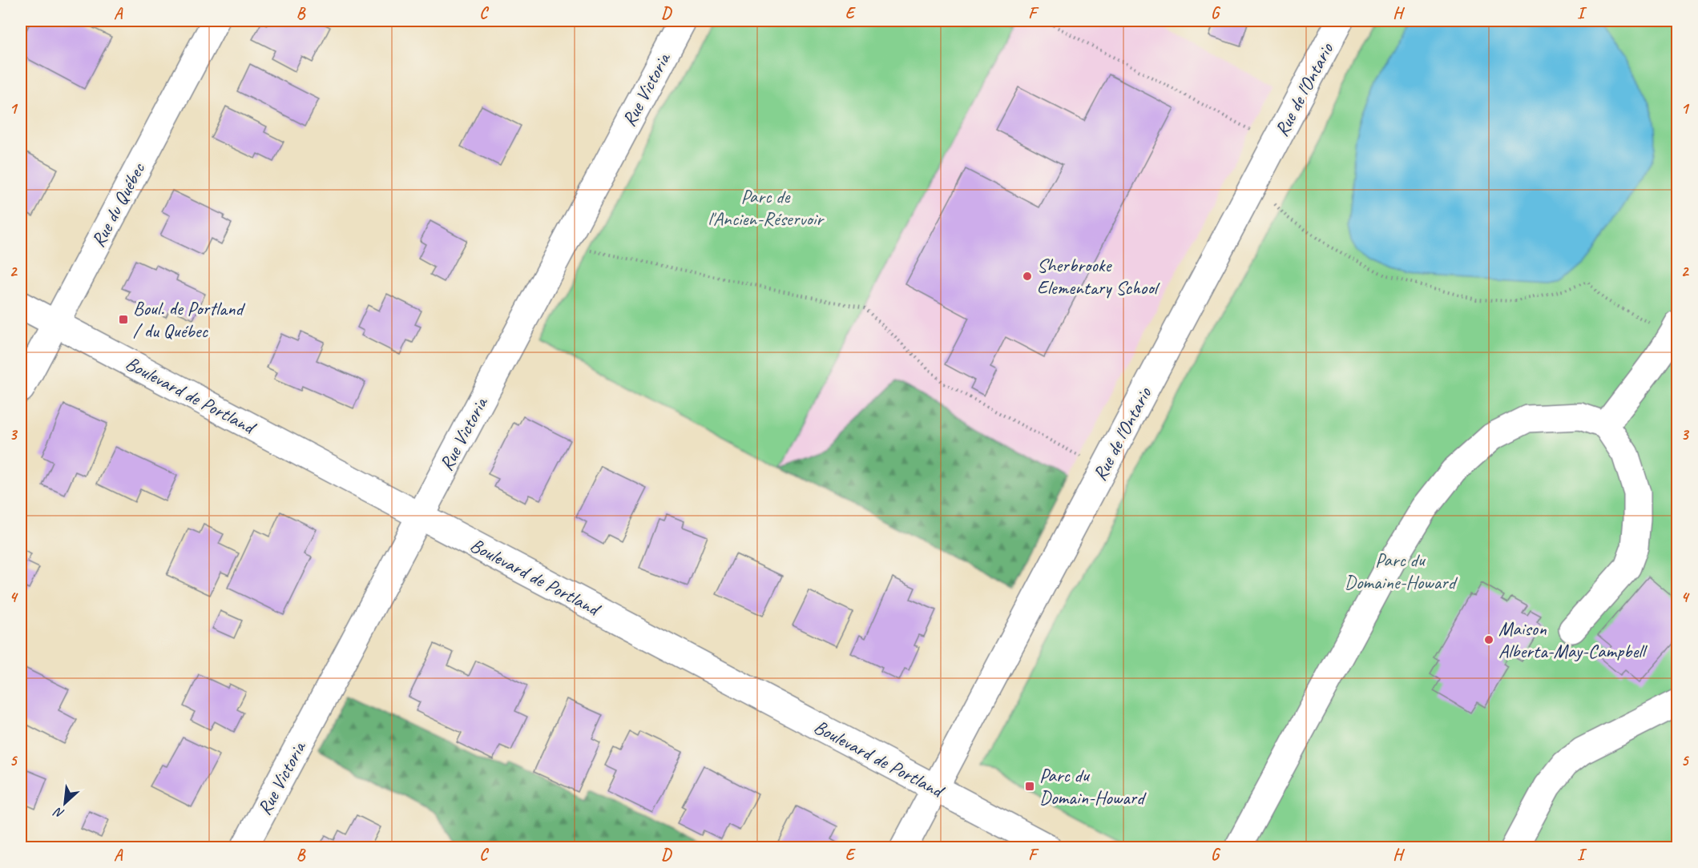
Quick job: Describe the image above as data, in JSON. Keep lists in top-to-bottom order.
{
  "streets": {
    "street": [
      "Rue Victoria",
      "Rue de l'Ontario",
      "Rue du Québec",
      "Boulevard de Portland"
    ]
  },
  "crossings": [
    ["Rue Victoria", "Boulevard de Portland"],
    ["Rue de l'Ontario", "Boulevard de Portland"],
    ["Rue du Québec", "Boulevard de Portland"]
  ],
  "parks": ["Parc de l'Ancien-Réservoir", "Parc du Domaine-Howard"],
  "places": {
    "other": ["Sherbrooke Elementary School", "Maison Alberta-May-Campbell"],
    "transit": ["Boul. de Portland / du Québec", "Parc du Domain-Howard"]
  },
  "north": "bottom left",
  "grid": {
    "columns": [
      "A",
      "B",
      "C",
      "D",
      "E",
      "F",
      "G",
      "H",
      "I"
    ],
    "rows": [
      "1",
      "2",
      "3",
      "4",
      "5"
    ]
  }
}
